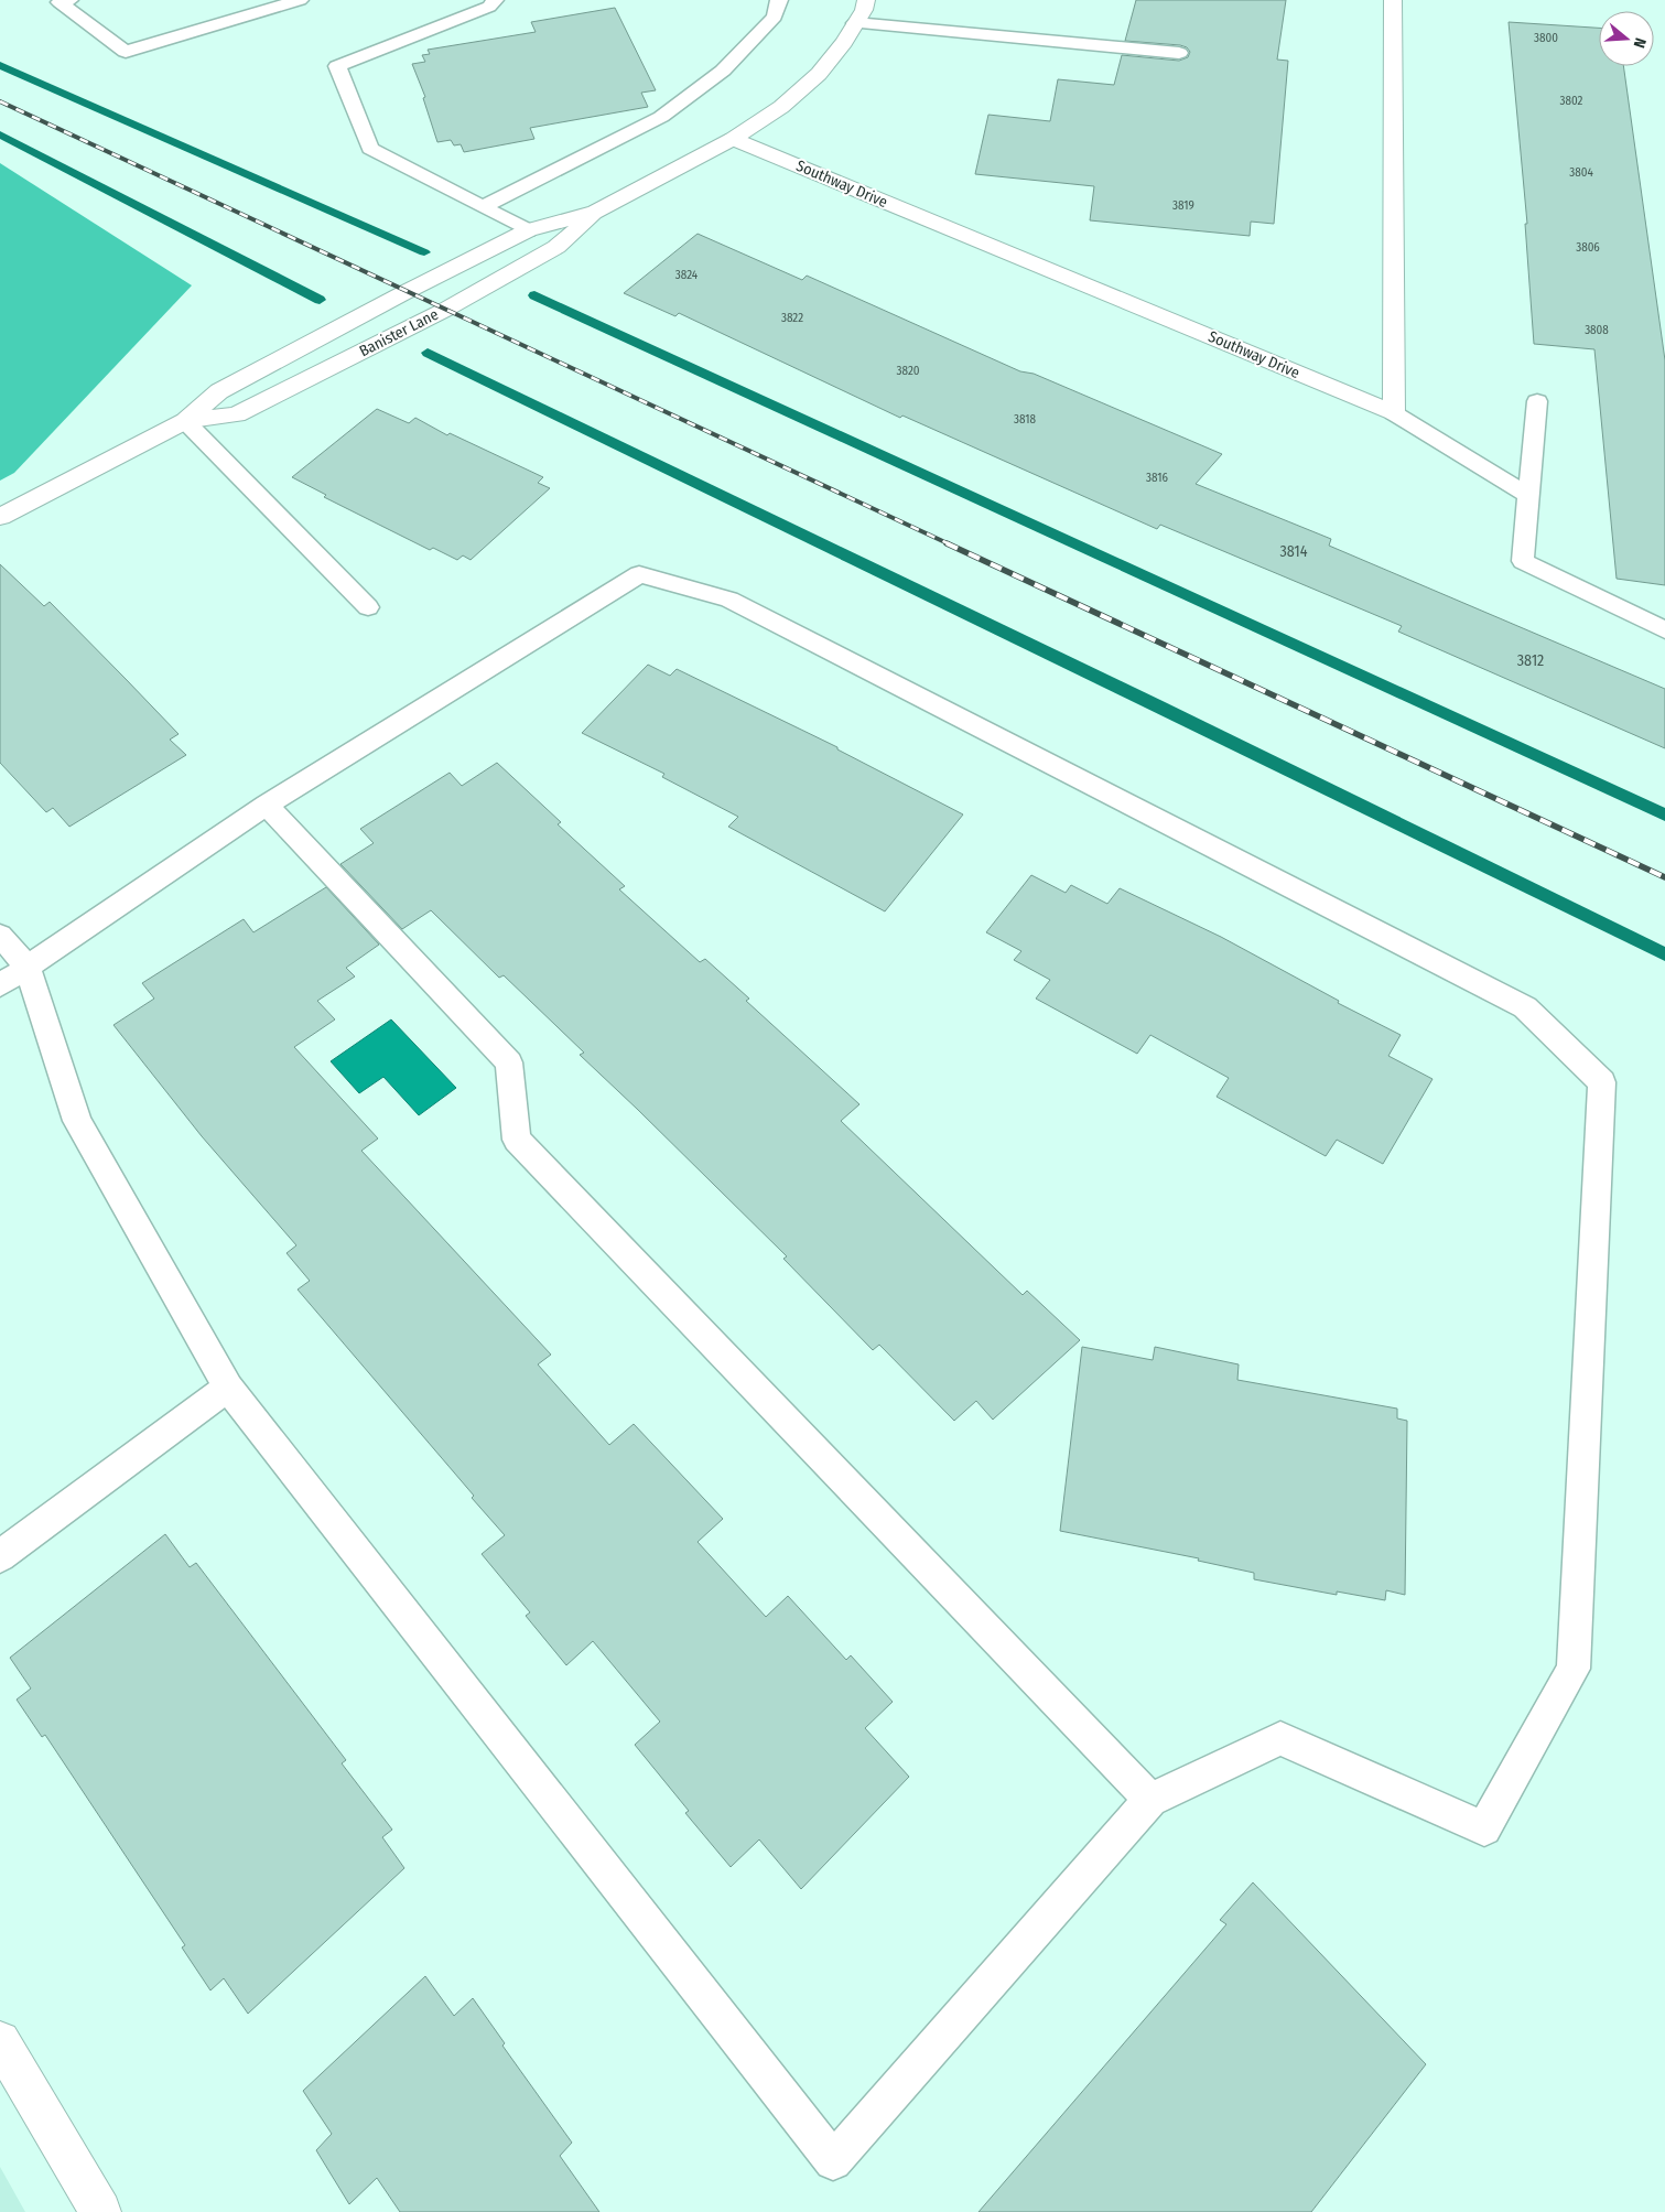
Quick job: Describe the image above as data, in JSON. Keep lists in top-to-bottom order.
{
  "streets": {
    "street": ["Southway Drive", "Banister Lane"]
  },
  "crossings": [
    ["Southway Drive", "Banister Lane"]
  ],
  "house_numbers": [
    "3800",
    "3802",
    "3804",
    "3819",
    "3806",
    "3824",
    "3822",
    "3808",
    "3820",
    "3818",
    "3816",
    "3814",
    "3812"
  ],
  "north": "right"
}
